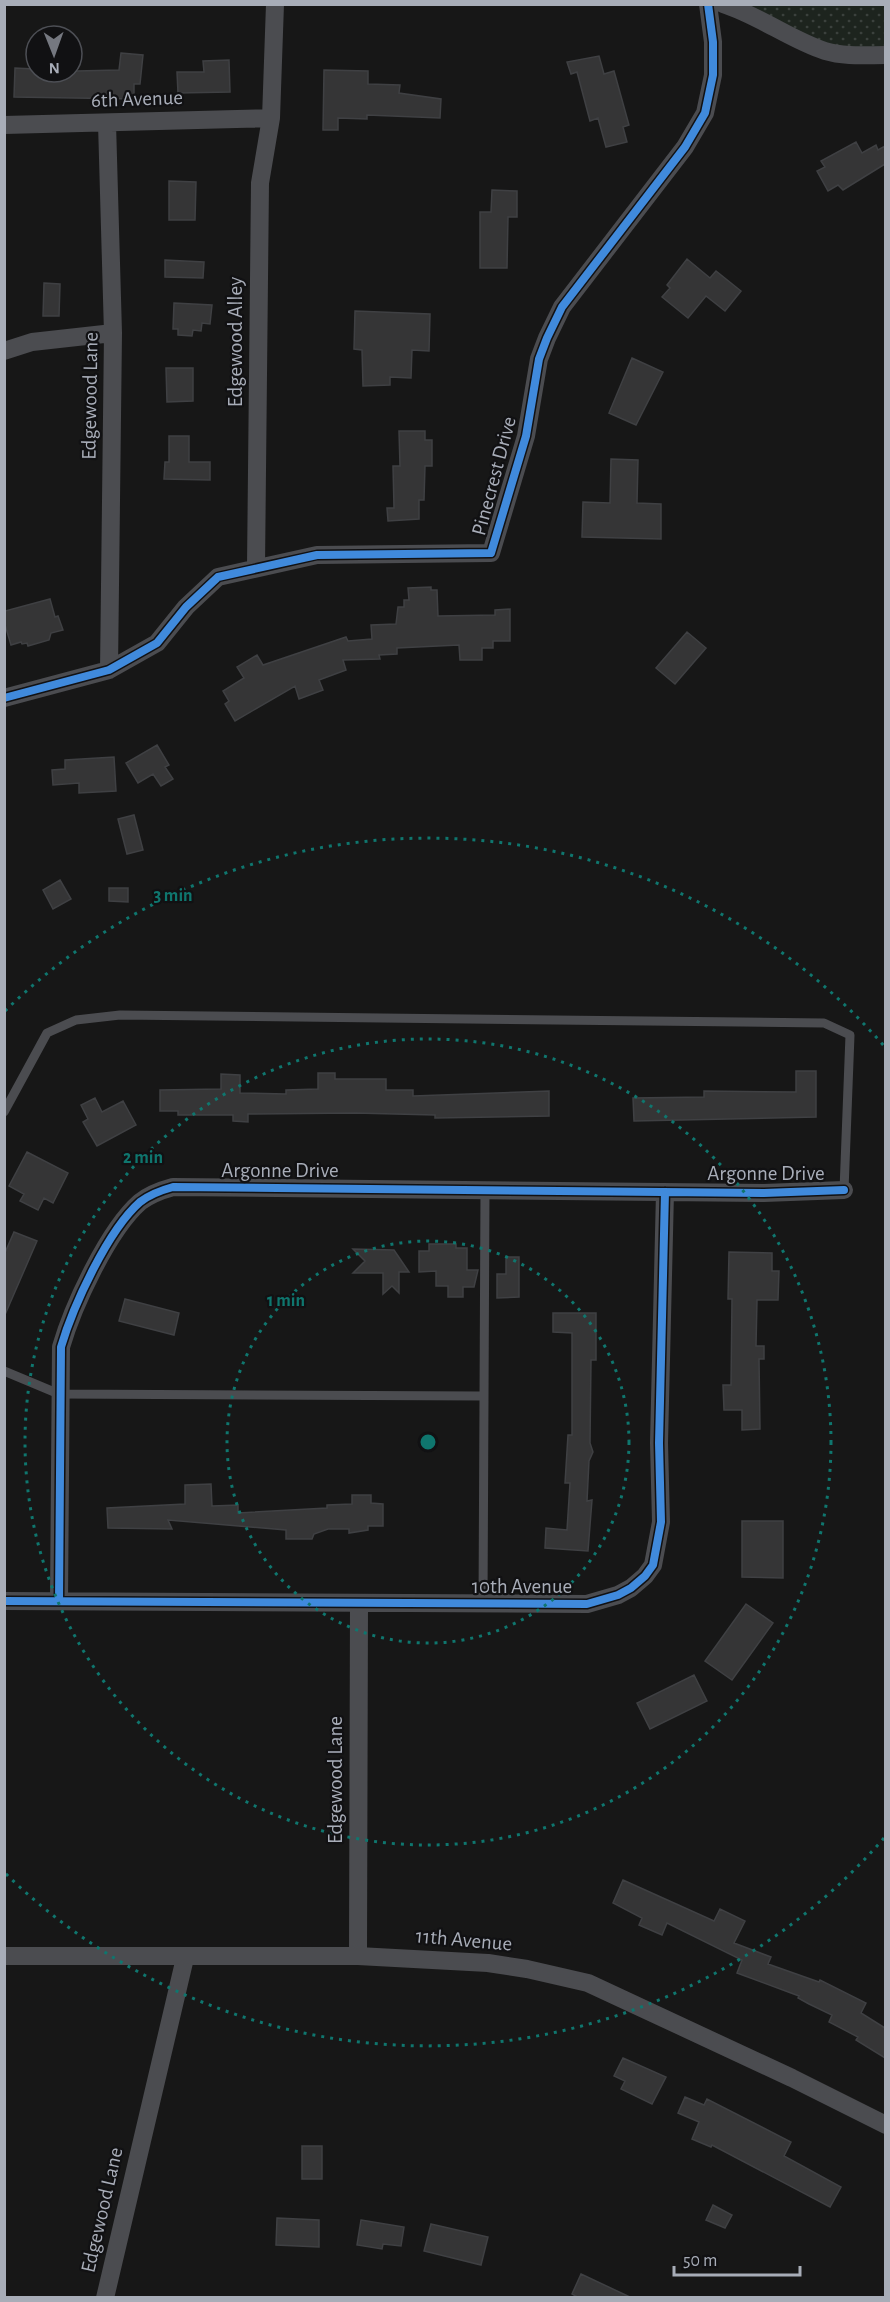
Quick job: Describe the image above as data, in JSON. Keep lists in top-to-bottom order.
{
  "streets": {
    "street": [
      "6th Avenue",
      "Edgewood Alley",
      "Edgewood Lane",
      "Pinecrest Drive",
      "Argonne Drive",
      "10th Avenue",
      "11th Avenue"
    ]
  },
  "crossings": [
    ["6th Avenue", "Edgewood Alley"],
    ["6th Avenue", "Edgewood Lane"],
    ["Edgewood Alley", "Pinecrest Drive"],
    ["Edgewood Lane", "Pinecrest Drive"],
    ["Edgewood Lane", "10th Avenue"],
    ["Edgewood Lane", "11th Avenue"],
    ["Argonne Drive", "10th Avenue"]
  ],
  "scale_bar": "50 m",
  "north": "bottom",
  "rings": ["3 min", "2 min", "1 min"]
}
